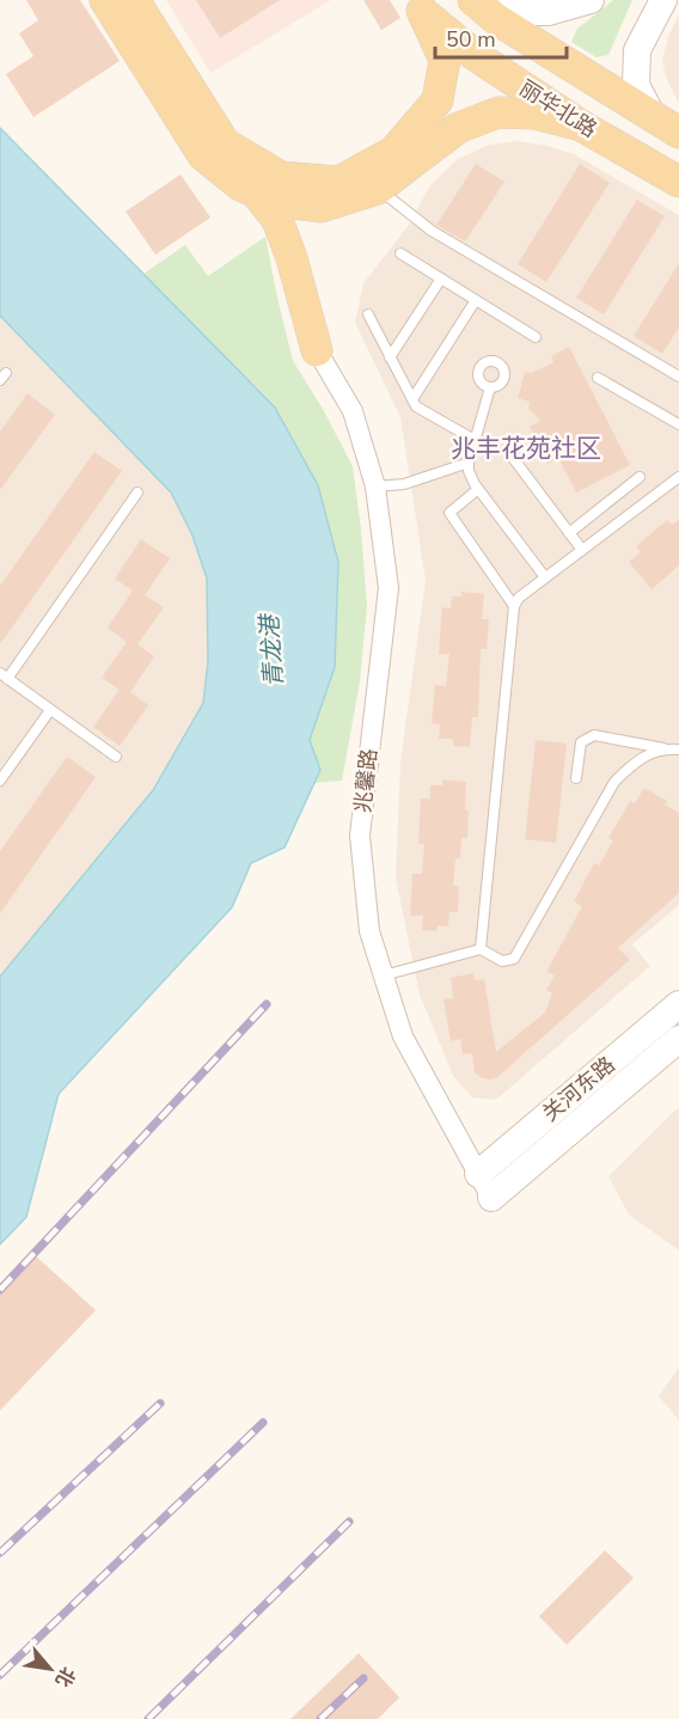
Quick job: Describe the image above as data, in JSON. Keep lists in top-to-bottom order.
{
  "streets": {
    "main road": ["丽华北路", "关河东路"],
    "street": ["兆馨路"]
  },
  "crossings": [
    ["兆馨路", "关河东路"]
  ],
  "districts": ["兆丰花苑社区"],
  "water": ["青龙港"],
  "scale_bar": "50 m",
  "north": "bottom right"
}
